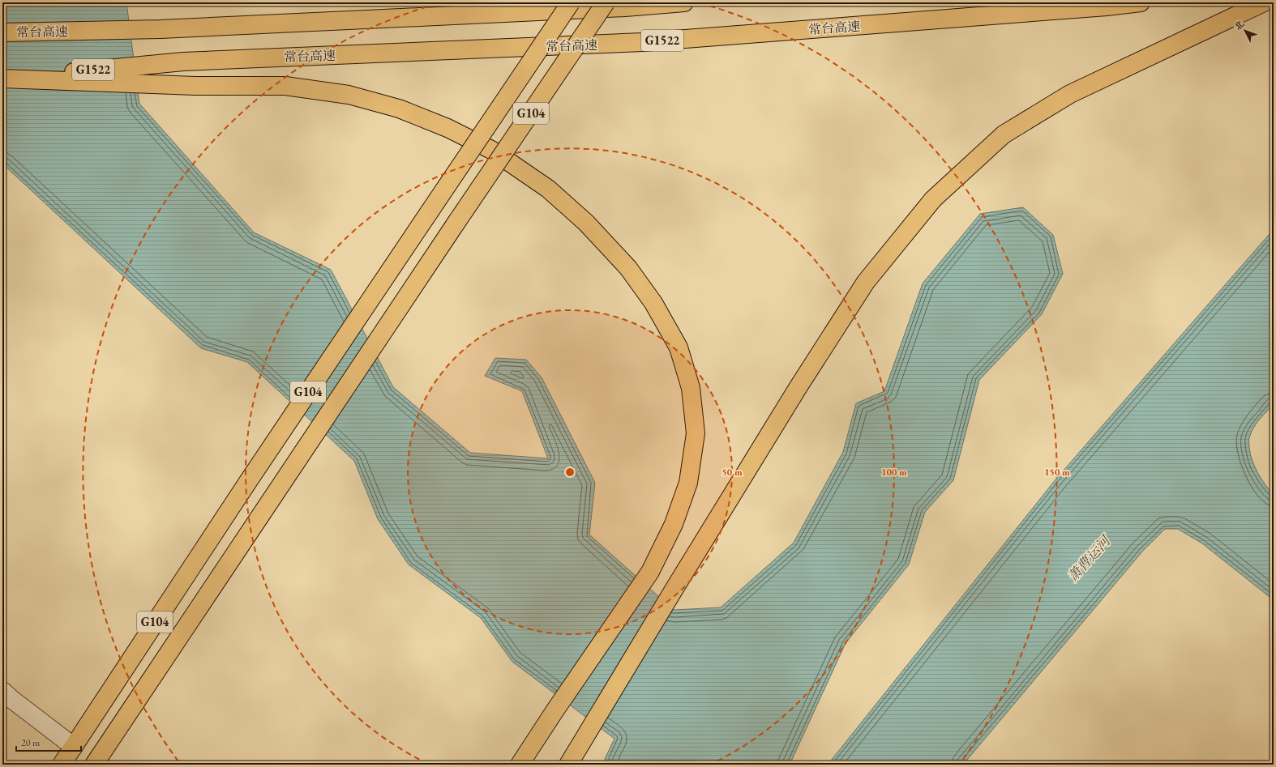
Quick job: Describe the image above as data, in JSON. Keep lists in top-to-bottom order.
{
  "streets": {
    "highway": ["常台高速", "G1522", "G104"]
  },
  "water": ["萧曹运河"],
  "scale_bar": "20 m",
  "north": "top left",
  "rings": ["50 m", "100 m", "150 m"]
}
